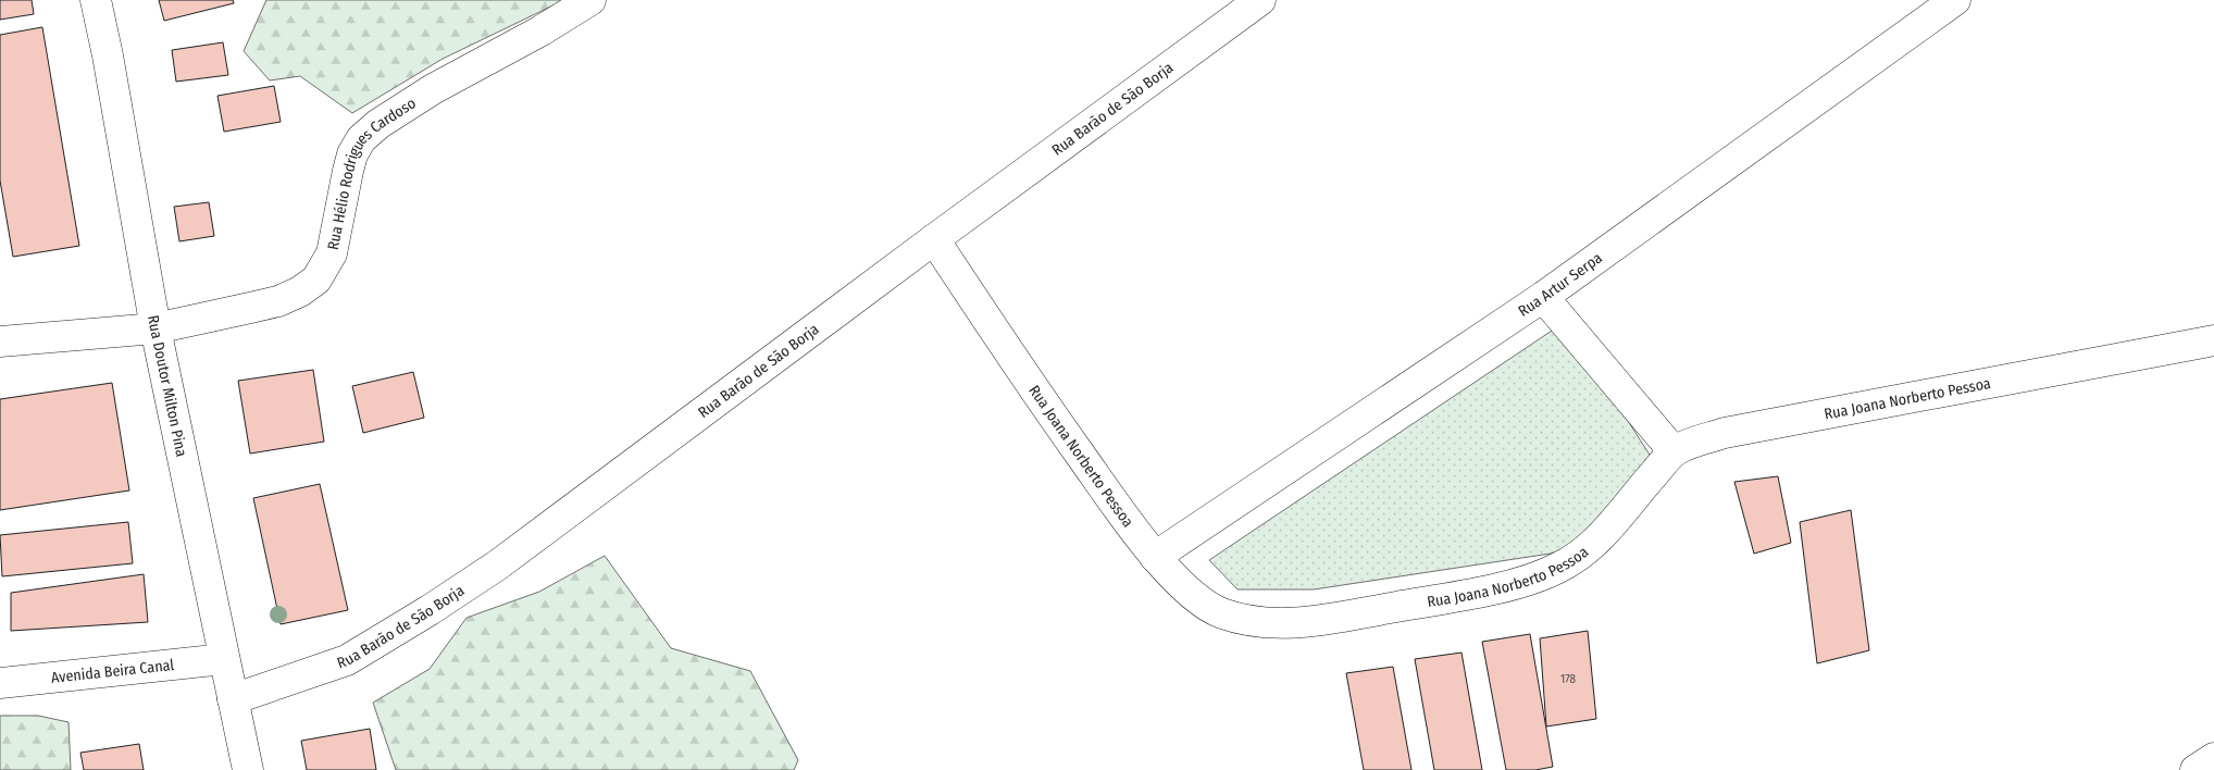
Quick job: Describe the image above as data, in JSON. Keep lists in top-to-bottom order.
{
  "streets": {
    "street": [
      "Rua Barão de São Borja",
      "Rua Hélio Rodrigues Cardoso",
      "Rua Artur Serpa",
      "Rua Doutor Milton Pina",
      "Rua Joana Norberto Pessoa",
      "Avenida Beira Canal"
    ]
  },
  "crossings": [
    ["Rua Barão de São Borja", "Rua Doutor Milton Pina"],
    ["Rua Barão de São Borja", "Rua Joana Norberto Pessoa"],
    ["Rua Hélio Rodrigues Cardoso", "Rua Doutor Milton Pina"],
    ["Rua Artur Serpa", "Rua Joana Norberto Pessoa"],
    ["Rua Doutor Milton Pina", "Avenida Beira Canal"]
  ],
  "house_numbers": ["178"]
}
